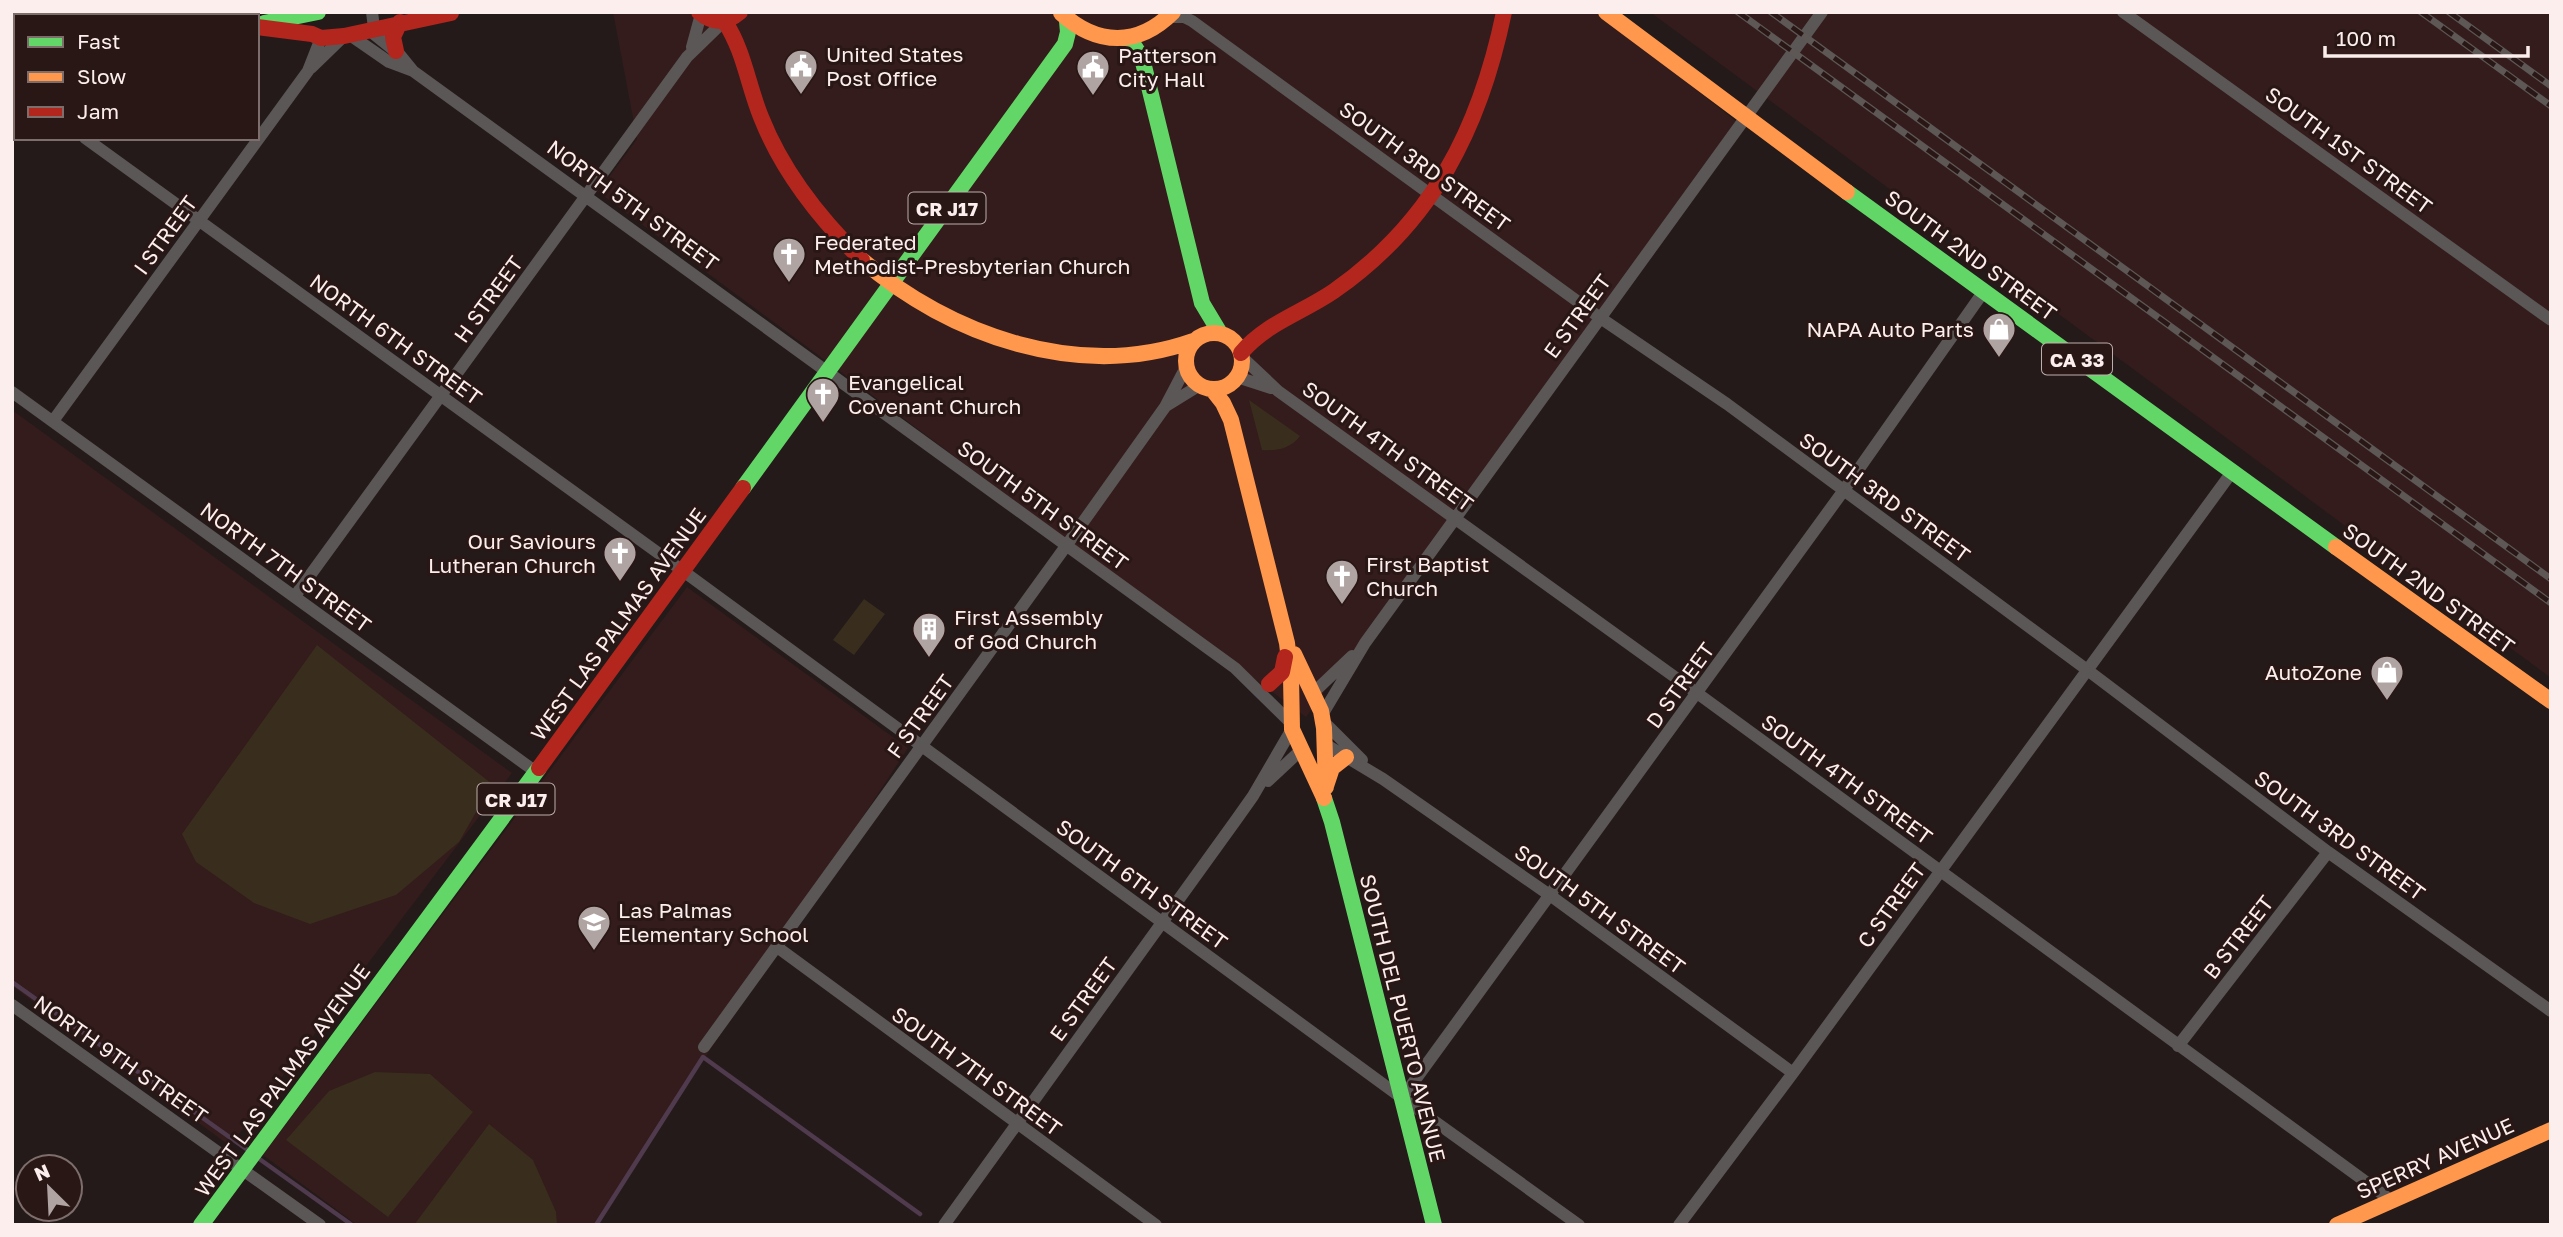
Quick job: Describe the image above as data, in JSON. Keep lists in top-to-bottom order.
{
  "streets": {
    "main road": [
      "CR J17",
      "SOUTH 2ND STREET",
      "CA 33",
      "WEST LAS PALMAS AVENUE",
      "SOUTH DEL PUERTO AVENUE",
      "SPERRY AVENUE"
    ],
    "street": [
      "SOUTH 1ST STREET",
      "SOUTH 3RD STREET",
      "NORTH 5TH STREET",
      "I STREET",
      "H STREET",
      "E STREET",
      "NORTH 6TH STREET",
      "SOUTH 4TH STREET",
      "SOUTH 5TH STREET",
      "NORTH 7TH STREET",
      "D STREET",
      "F STREET",
      "SOUTH 6TH STREET",
      "C STREET",
      "B STREET",
      "NORTH 9TH STREET",
      "SOUTH 7TH STREET"
    ]
  },
  "crossings": [
    ["SOUTH 3RD STREET", "E STREET"],
    ["SOUTH 3RD STREET", "D STREET"],
    ["SOUTH 3RD STREET", "C STREET"],
    ["SOUTH 3RD STREET", "B STREET"],
    ["NORTH 5TH STREET", "I STREET"],
    ["NORTH 5TH STREET", "H STREET"],
    ["NORTH 5TH STREET", "SOUTH 5TH STREET"],
    ["NORTH 5TH STREET", "WEST LAS PALMAS AVENUE"],
    ["I STREET", "NORTH 6TH STREET"],
    ["I STREET", "NORTH 7TH STREET"],
    ["SOUTH 2ND STREET", "E STREET"],
    ["SOUTH 2ND STREET", "D STREET"],
    ["SOUTH 2ND STREET", "C STREET"],
    ["H STREET", "NORTH 6TH STREET"],
    ["H STREET", "NORTH 7TH STREET"],
    ["E STREET", "SOUTH 4TH STREET"],
    ["E STREET", "SOUTH 5TH STREET"],
    ["E STREET", "SOUTH 6TH STREET"],
    ["E STREET", "SOUTH DEL PUERTO AVENUE"],
    ["E STREET", "SOUTH 7TH STREET"],
    ["NORTH 6TH STREET", "WEST LAS PALMAS AVENUE"],
    ["NORTH 6TH STREET", "SOUTH 6TH STREET"],
    ["SOUTH 4TH STREET", "D STREET"],
    ["SOUTH 4TH STREET", "F STREET"],
    ["SOUTH 4TH STREET", "C STREET"],
    ["SOUTH 4TH STREET", "B STREET"],
    ["SOUTH 4TH STREET", "SOUTH DEL PUERTO AVENUE"],
    ["SOUTH 4TH STREET", "SPERRY AVENUE"],
    ["SOUTH 5TH STREET", "WEST LAS PALMAS AVENUE"],
    ["SOUTH 5TH STREET", "D STREET"],
    ["SOUTH 5TH STREET", "F STREET"],
    ["SOUTH 5TH STREET", "C STREET"],
    ["SOUTH 5TH STREET", "SOUTH DEL PUERTO AVENUE"],
    ["NORTH 7TH STREET", "WEST LAS PALMAS AVENUE"],
    ["WEST LAS PALMAS AVENUE", "SOUTH 6TH STREET"],
    ["WEST LAS PALMAS AVENUE", "NORTH 9TH STREET"],
    ["D STREET", "SOUTH 6TH STREET"],
    ["D STREET", "SOUTH DEL PUERTO AVENUE"],
    ["F STREET", "SOUTH 6TH STREET"],
    ["F STREET", "SOUTH DEL PUERTO AVENUE"],
    ["F STREET", "SOUTH 7TH STREET"],
    ["SOUTH 6TH STREET", "SOUTH DEL PUERTO AVENUE"]
  ],
  "places": {
    "public building": ["United States Post Office", "Patterson City Hall"],
    "church": [
      "Federated Methodist-Presbyterian Church",
      "Evangelical Covenant Church",
      "Our Saviours Lutheran Church",
      "First Baptist Church"
    ],
    "shop": ["NAPA Auto Parts", "AutoZone"],
    "building": ["First Assembly of God Church"],
    "school or university": ["Las Palmas Elementary School"]
  },
  "legend": ["Fast", "Slow", "Jam"],
  "scale_bar": "100 m",
  "north": "top left"
}
